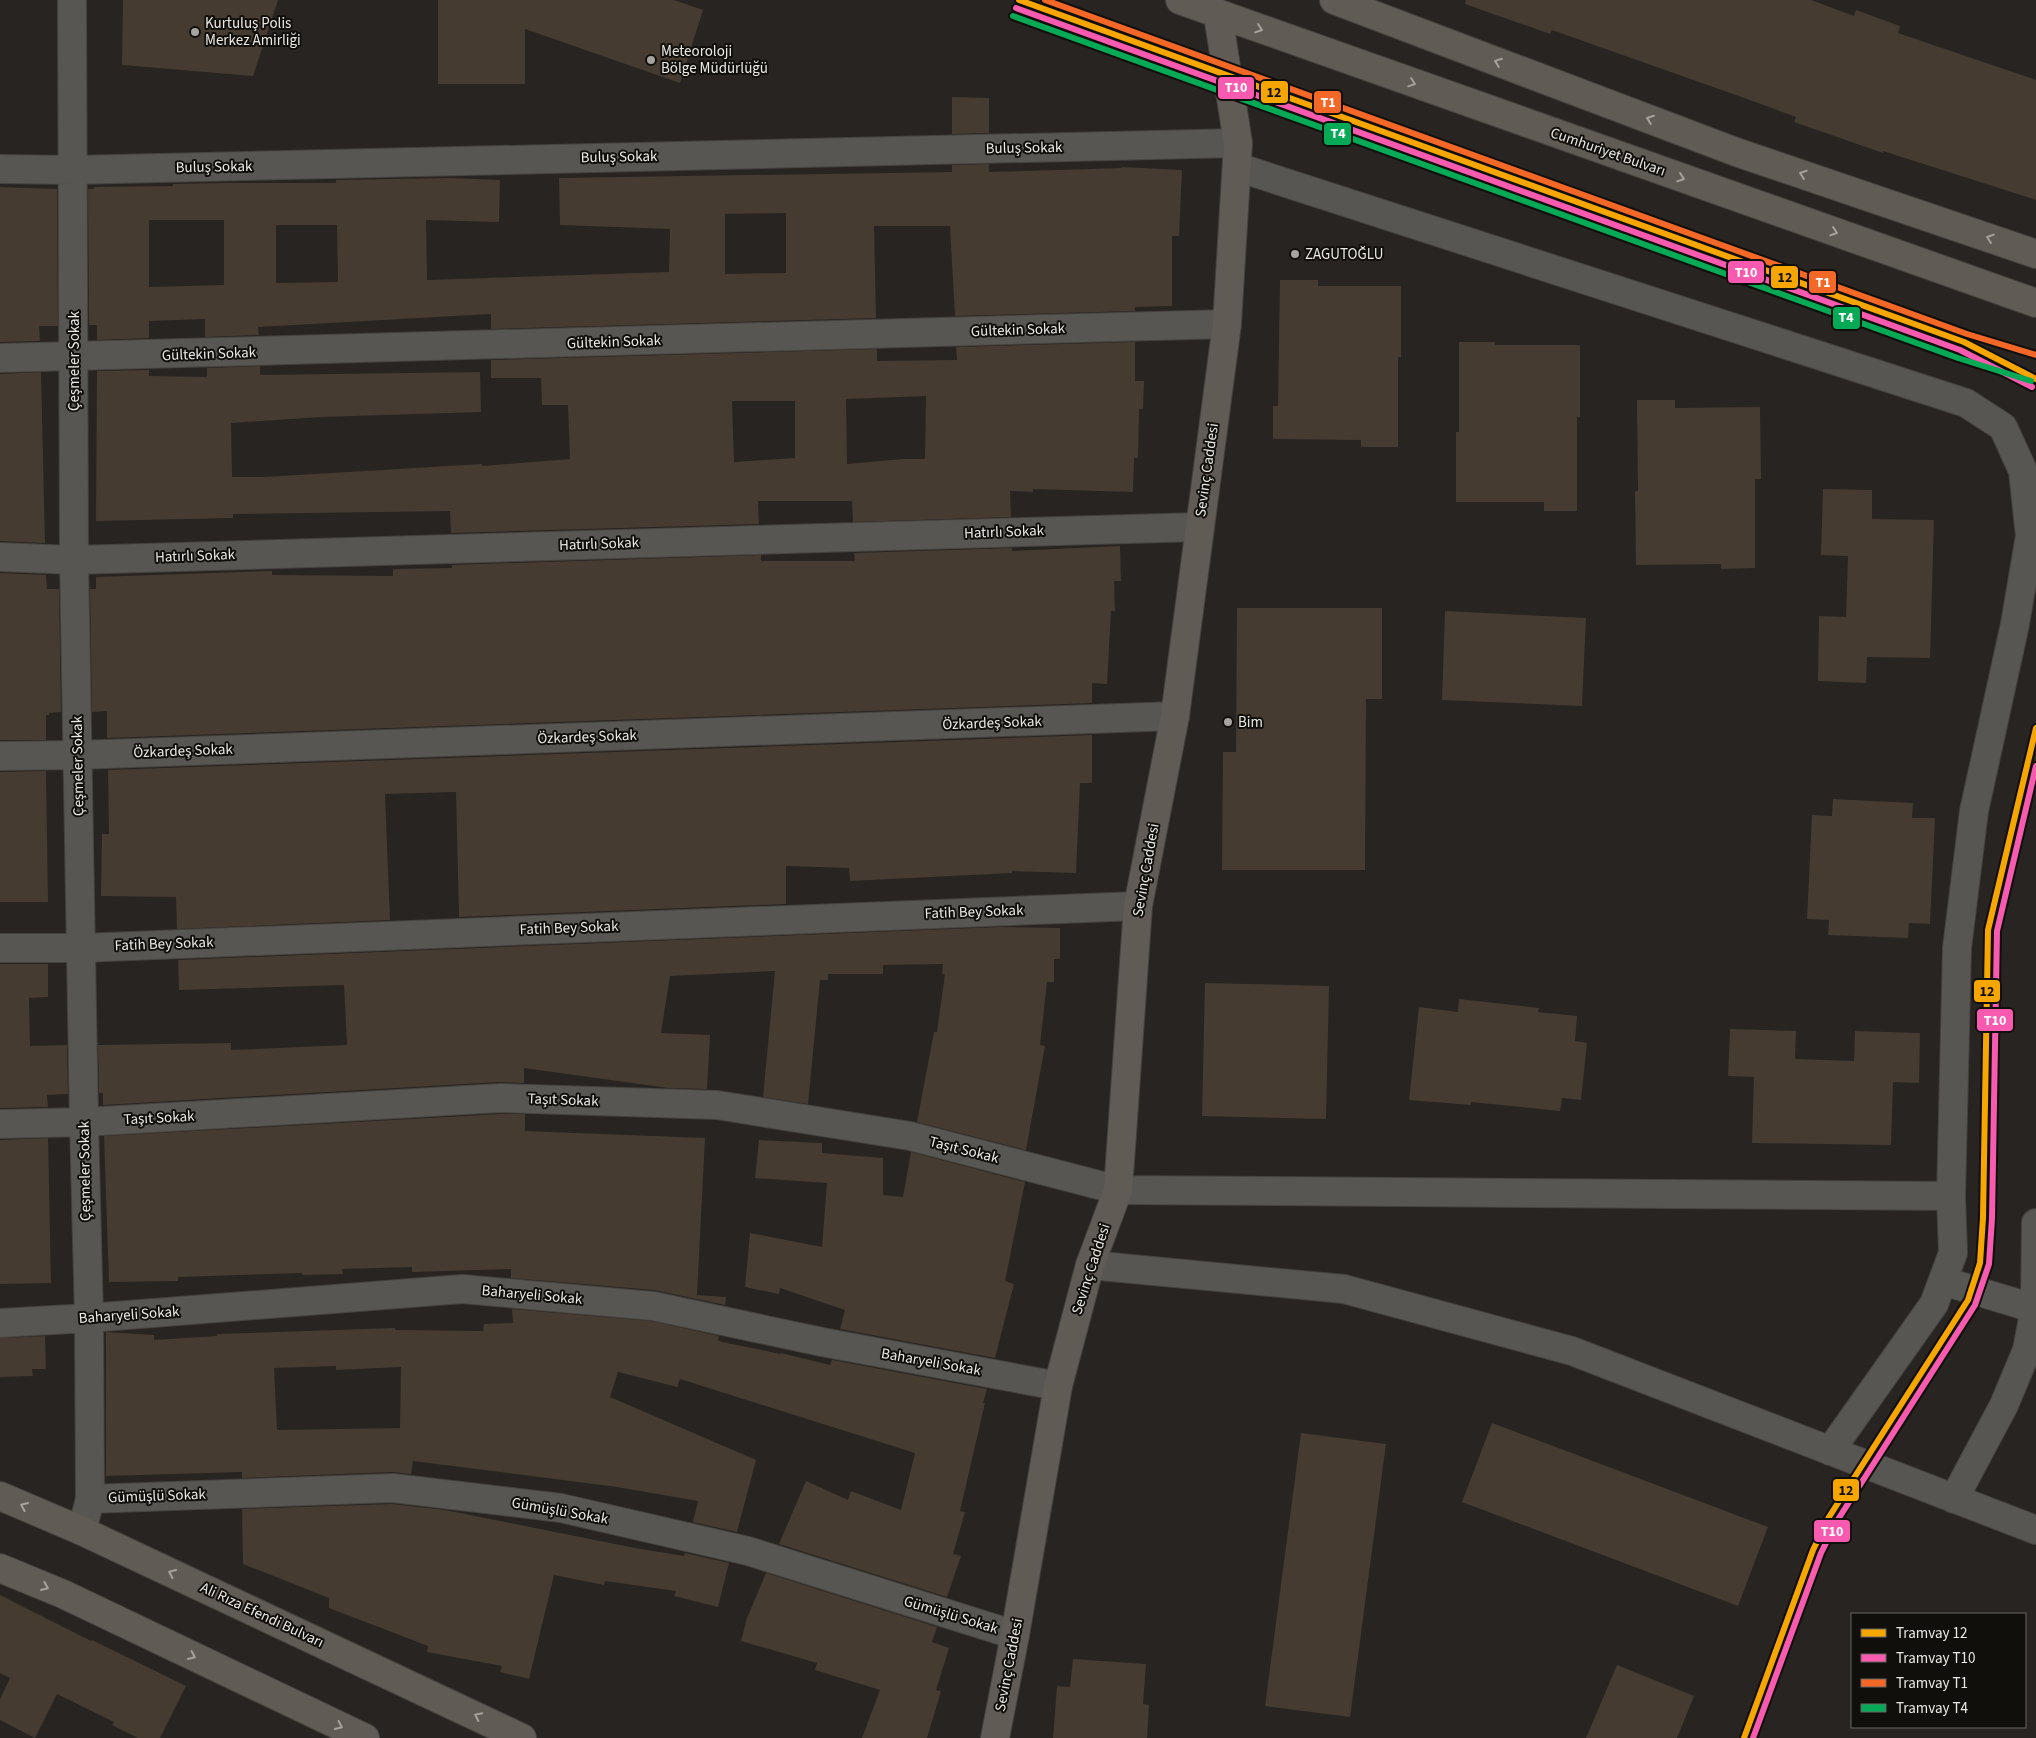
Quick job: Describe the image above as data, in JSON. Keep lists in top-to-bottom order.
{
  "streets": {
    "main road": ["Cumhuriyet Bulvarı", "Sevinç Caddesi", "Ali Rıza Efendi Bulvarı"],
    "street": [
      "Buluş Sokak",
      "Gültekin Sokak",
      "Çeşmeler Sokak",
      "Hatırlı Sokak",
      "Özkardeş Sokak",
      "Fatih Bey Sokak",
      "Taşıt Sokak",
      "Baharyeli Sokak",
      "Gümüşlü Sokak"
    ]
  },
  "crossings": [
    ["Buluş Sokak", "Çeşmeler Sokak"],
    ["Buluş Sokak", "Sevinç Caddesi"],
    ["Buluş Sokak", "Taşıt Sokak"],
    ["Cumhuriyet Bulvarı", "Sevinç Caddesi"],
    ["Gültekin Sokak", "Çeşmeler Sokak"],
    ["Gültekin Sokak", "Sevinç Caddesi"],
    ["Çeşmeler Sokak", "Hatırlı Sokak"],
    ["Çeşmeler Sokak", "Özkardeş Sokak"],
    ["Çeşmeler Sokak", "Fatih Bey Sokak"],
    ["Çeşmeler Sokak", "Taşıt Sokak"],
    ["Çeşmeler Sokak", "Baharyeli Sokak"],
    ["Çeşmeler Sokak", "Gümüşlü Sokak"],
    ["Çeşmeler Sokak", "Ali Rıza Efendi Bulvarı"],
    ["Sevinç Caddesi", "Hatırlı Sokak"],
    ["Sevinç Caddesi", "Özkardeş Sokak"],
    ["Sevinç Caddesi", "Fatih Bey Sokak"],
    ["Sevinç Caddesi", "Taşıt Sokak"],
    ["Sevinç Caddesi", "Baharyeli Sokak"],
    ["Sevinç Caddesi", "Gümüşlü Sokak"]
  ],
  "places": [
    "Kurtuluş Polis Merkez Amirliği",
    "Meteoroloji Bölge Müdürlüğü",
    "ZAGUTOĞLU",
    "Bim"
  ],
  "lines": [
    "tram line 12",
    "tram line T1",
    "tram line T10",
    "tram line T4"
  ],
  "legend": [
    "Tramvay 12",
    "Tramvay T10",
    "Tramvay T1",
    "Tramvay T4"
  ]
}
